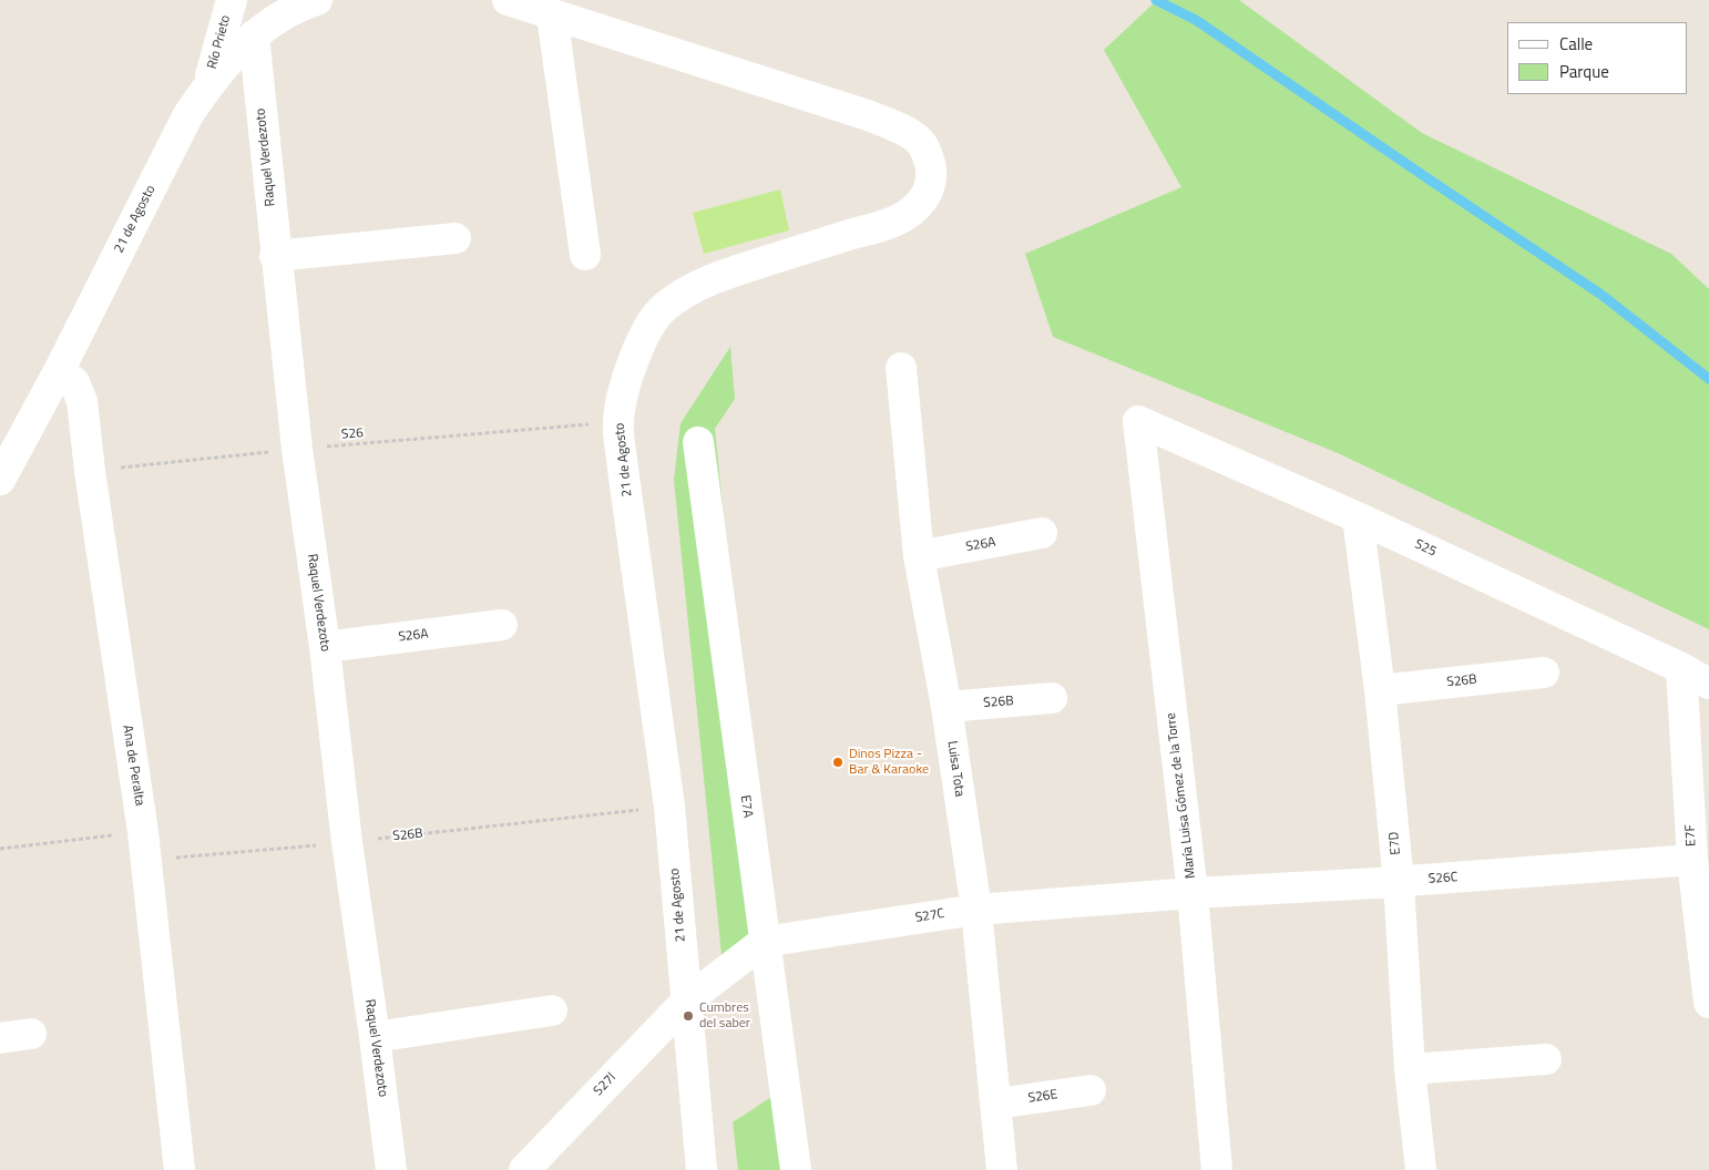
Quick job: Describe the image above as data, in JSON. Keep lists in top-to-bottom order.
{
  "streets": {
    "street": [
      "Río Prieto",
      "Raquel Verdezoto",
      "21 de Agosto",
      "S26A",
      "S25",
      "S26B",
      "Ana de Peralta",
      "Luisa Tota",
      "María Luisa Gómez de la Torre",
      "E7A",
      "E7F",
      "E7D",
      "S26C",
      "S27C",
      "S27l",
      "S26E"
    ],
    "path": ["S26"]
  },
  "crossings": [
    ["Río Prieto", "21 de Agosto"],
    ["Raquel Verdezoto", "21 de Agosto"],
    ["Raquel Verdezoto", "S26"],
    ["Raquel Verdezoto", "S26A"],
    ["Raquel Verdezoto", "S26B"],
    ["21 de Agosto", "S26"],
    ["21 de Agosto", "S26B"],
    ["21 de Agosto", "Ana de Peralta"],
    ["21 de Agosto", "S27C"],
    ["21 de Agosto", "S27l"],
    ["S26", "Ana de Peralta"],
    ["S26A", "Luisa Tota"],
    ["S25", "María Luisa Gómez de la Torre"],
    ["S25", "E7F"],
    ["S25", "E7D"],
    ["S26B", "Ana de Peralta"],
    ["S26B", "Luisa Tota"],
    ["S26B", "E7D"],
    ["Luisa Tota", "S27C"],
    ["Luisa Tota", "S26E"],
    ["María Luisa Gómez de la Torre", "S26C"],
    ["María Luisa Gómez de la Torre", "S27C"],
    ["E7A", "S27C"],
    ["E7F", "S26C"],
    ["E7D", "S26C"],
    ["S26C", "S27C"],
    ["S27C", "S27l"]
  ],
  "places": ["Dinos Pizza - Bar & Karaoke", "Cumbres del saber"],
  "legend": ["Calle", "Parque"]
}
